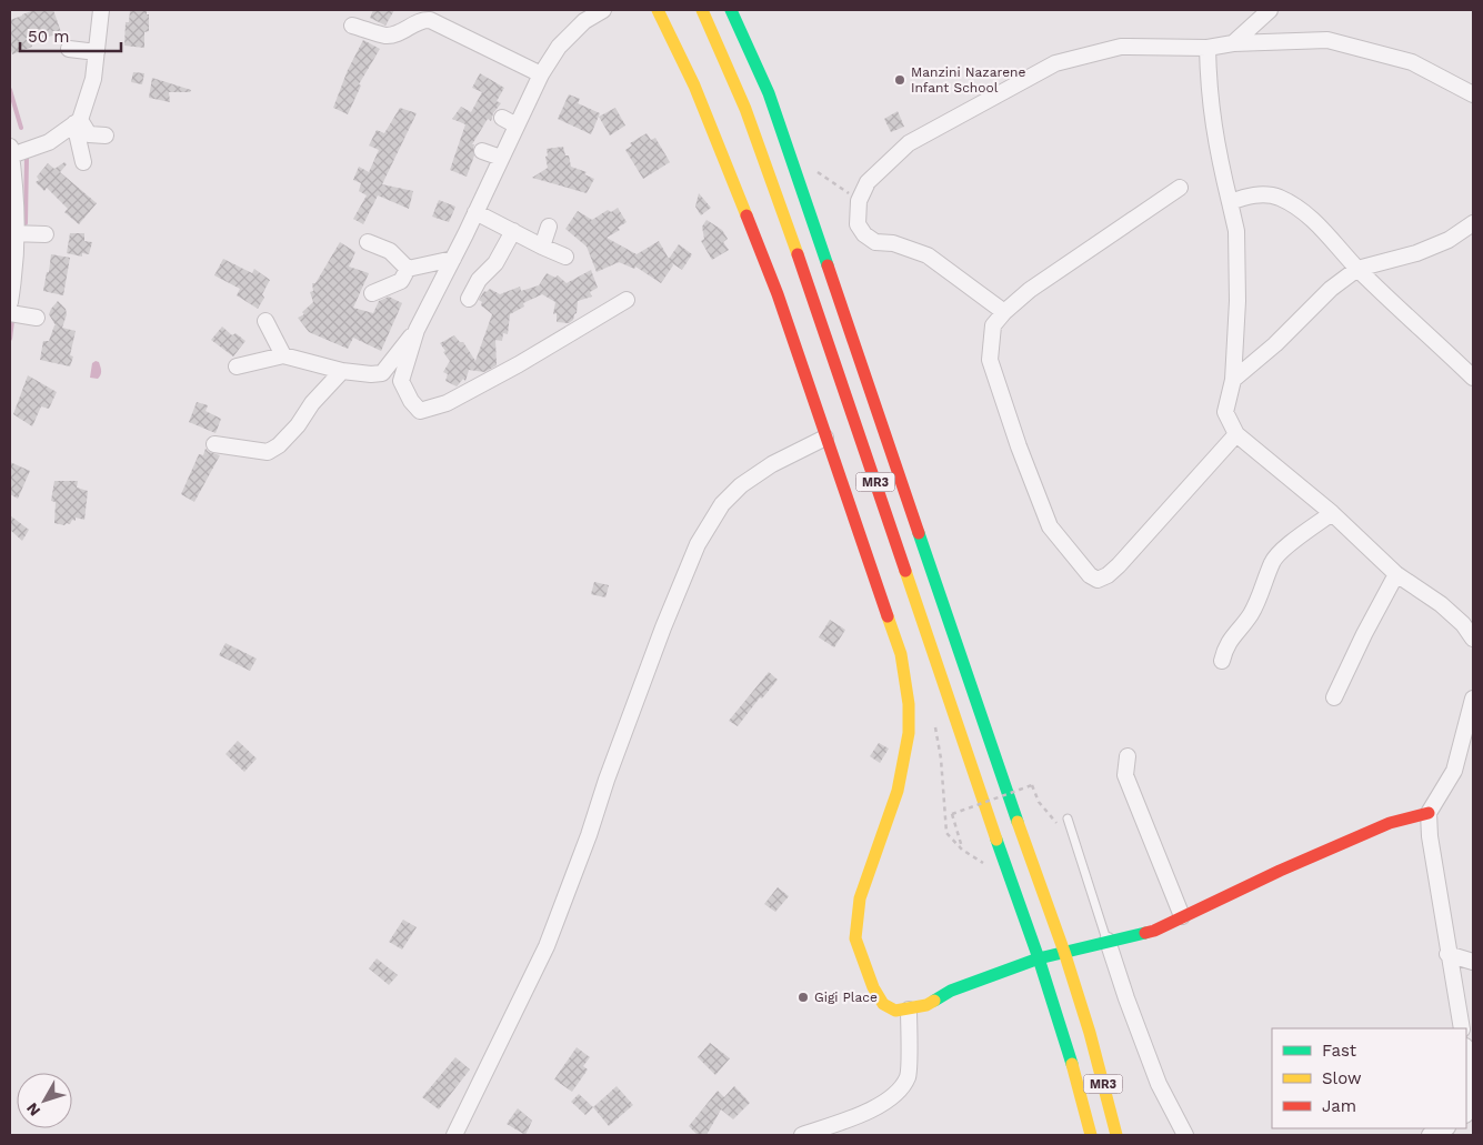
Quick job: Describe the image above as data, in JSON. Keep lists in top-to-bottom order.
{
  "streets": {
    "main road": ["MR3"]
  },
  "places": ["Manzini Nazarene Infant School", "Gigi Place"],
  "legend": ["Fast", "Slow", "Jam"],
  "scale_bar": "50 m",
  "north": "bottom left"
}
